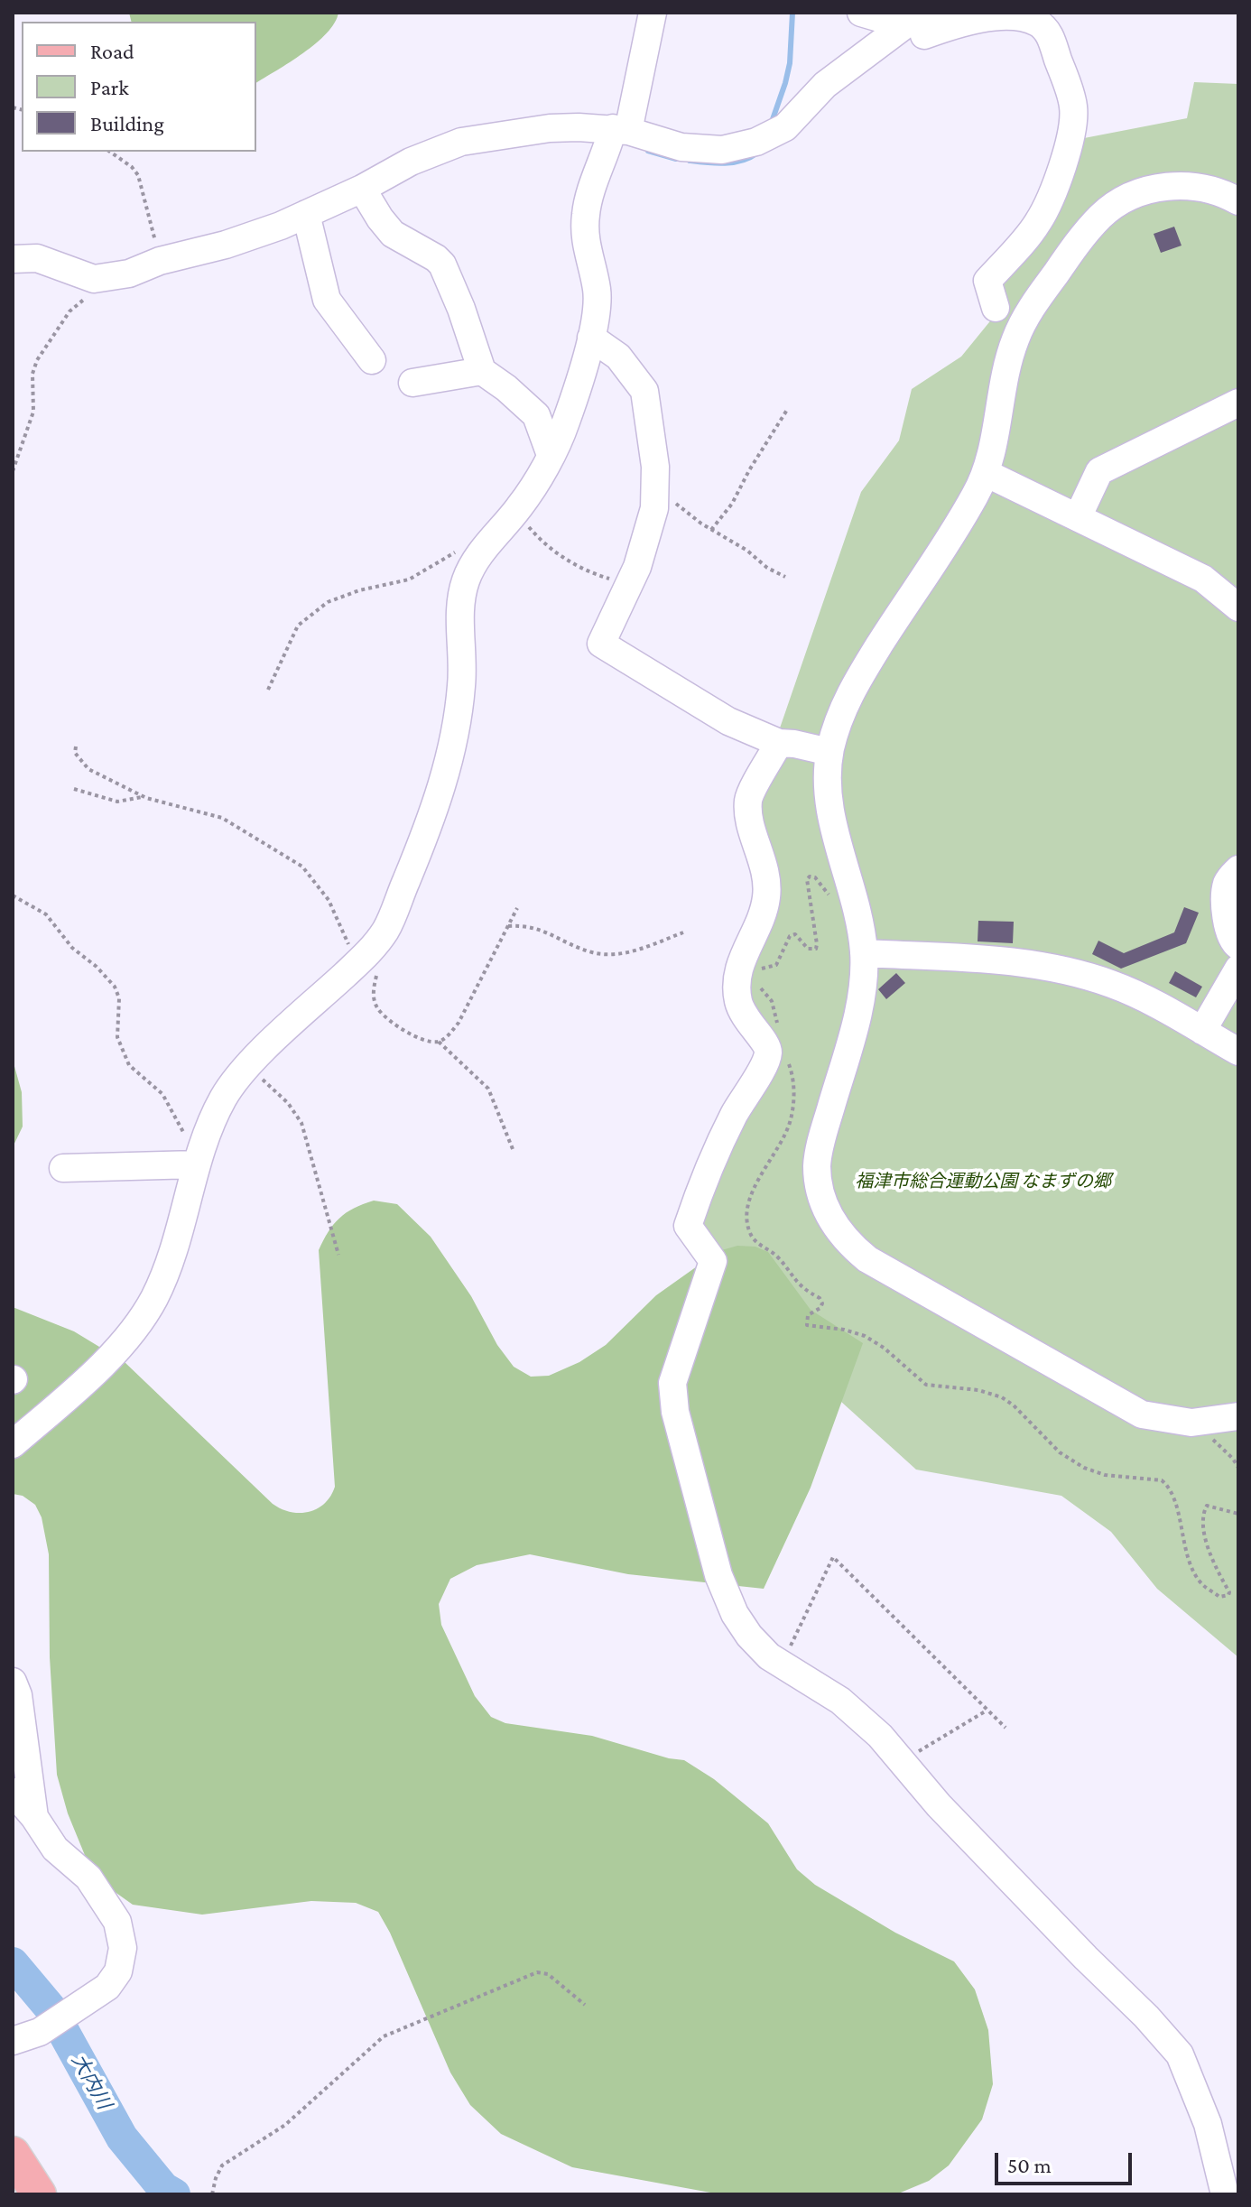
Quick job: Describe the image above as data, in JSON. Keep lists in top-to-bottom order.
{
  "water": ["大内川"],
  "parks": ["福津市総合運動公園 なまずの郷"],
  "legend": ["Road", "Park", "Building"],
  "scale_bar": "50 m"
}
